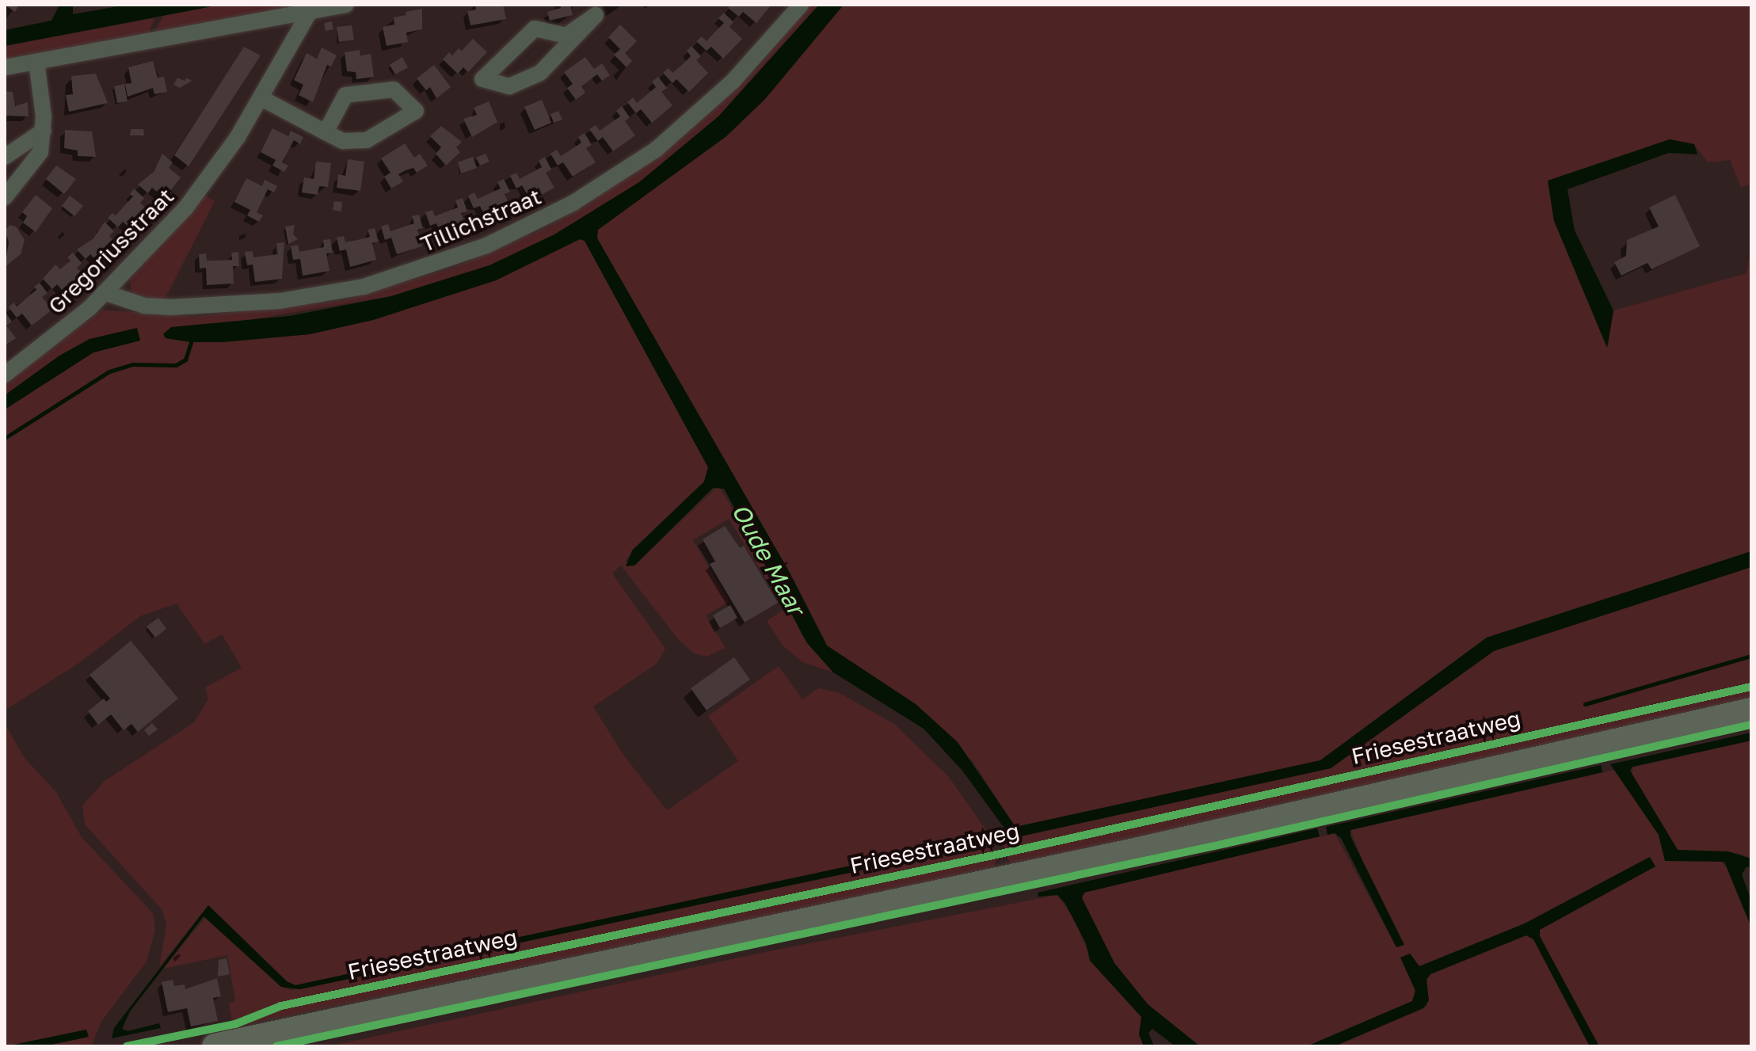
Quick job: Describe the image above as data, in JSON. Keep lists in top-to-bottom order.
{
  "streets": {
    "main road": ["Friesestraatweg"],
    "street": ["Tillichstraat", "Gregoriusstraat"]
  },
  "crossings": [
    ["Tillichstraat", "Gregoriusstraat"]
  ],
  "water": ["Oude Maar"]
}
